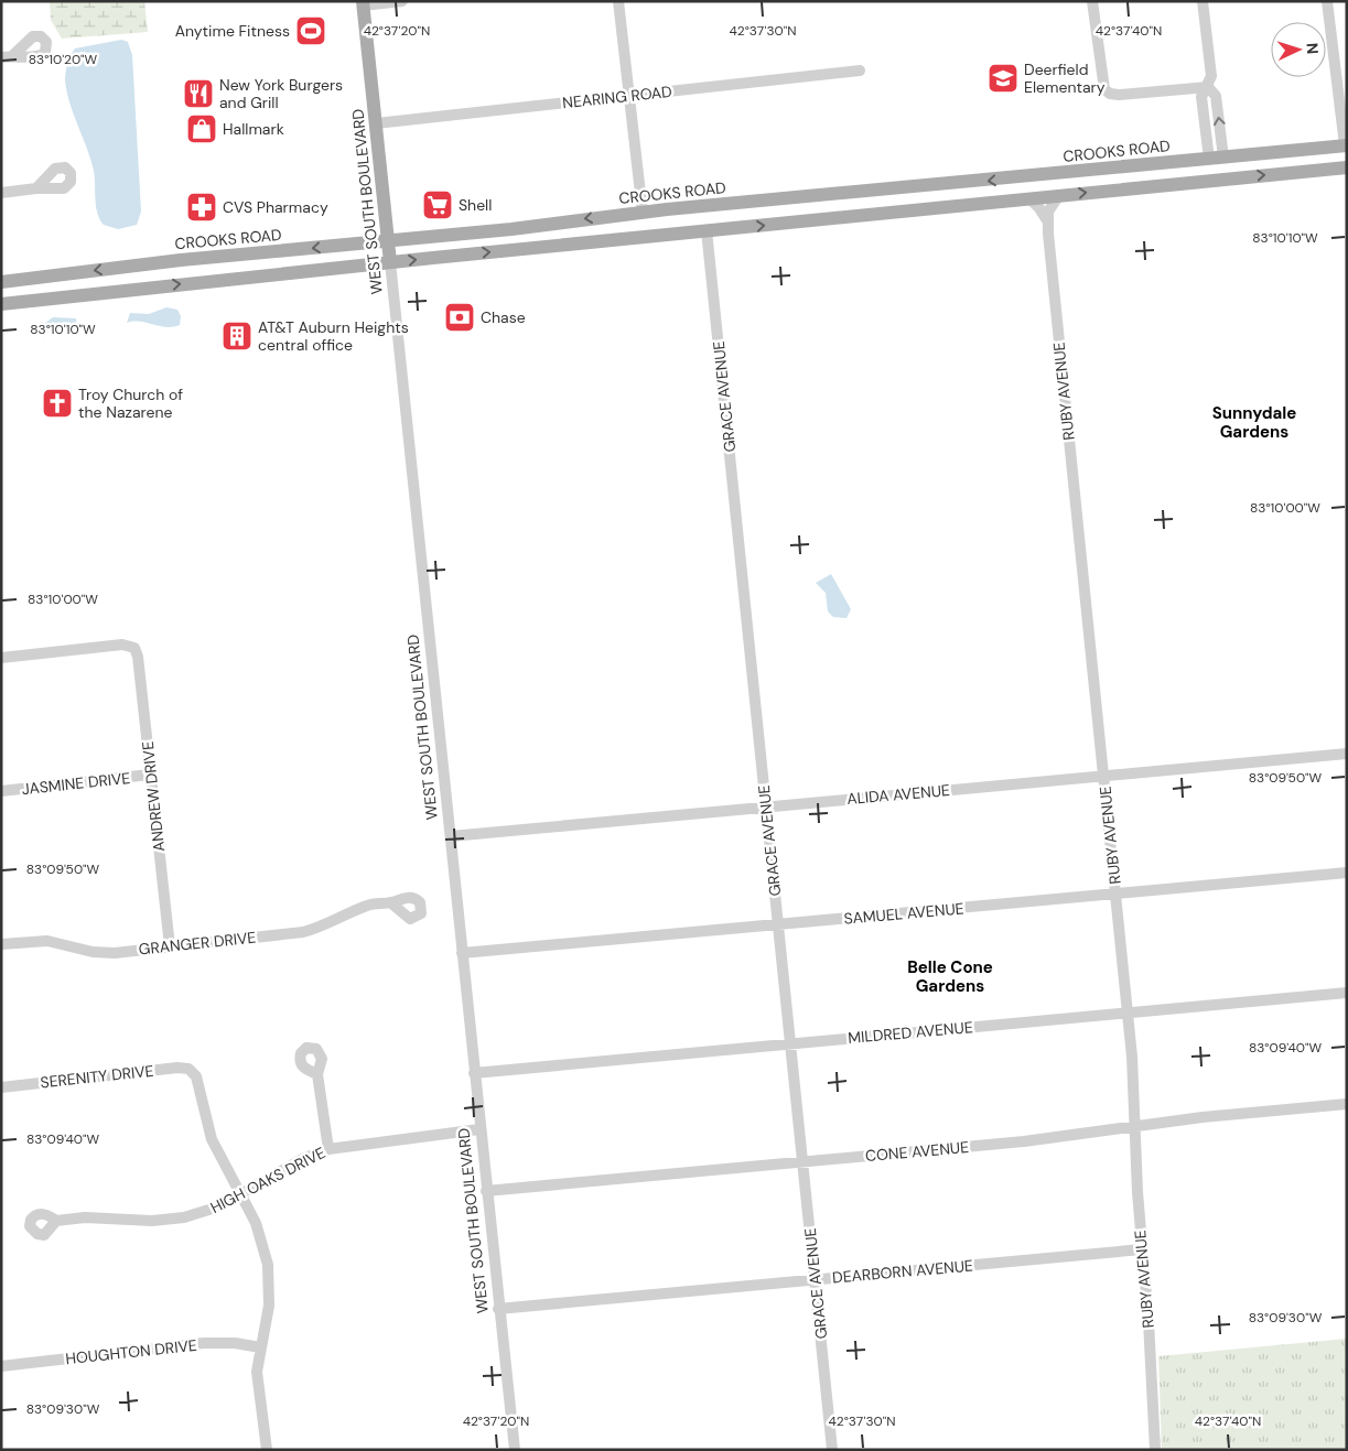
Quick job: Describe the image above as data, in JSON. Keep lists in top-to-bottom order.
{
  "streets": {
    "main road": ["CROOKS ROAD", "WEST SOUTH BOULEVARD"],
    "street": [
      "NEARING ROAD",
      "RUBY AVENUE",
      "GRACE AVENUE",
      "JASMINE DRIVE",
      "ALIDA AVENUE",
      "ANDREW DRIVE",
      "SAMUEL AVENUE",
      "GRANGER DRIVE",
      "MILDRED AVENUE",
      "SERENITY DRIVE",
      "CONE AVENUE",
      "HIGH OAKS DRIVE",
      "DEARBORN AVENUE",
      "HOUGHTON DRIVE"
    ]
  },
  "crossings": [
    ["NEARING ROAD", "WEST SOUTH BOULEVARD"],
    ["CROOKS ROAD", "WEST SOUTH BOULEVARD"],
    ["WEST SOUTH BOULEVARD", "ALIDA AVENUE"],
    ["WEST SOUTH BOULEVARD", "SAMUEL AVENUE"],
    ["WEST SOUTH BOULEVARD", "MILDRED AVENUE"],
    ["WEST SOUTH BOULEVARD", "CONE AVENUE"],
    ["WEST SOUTH BOULEVARD", "HIGH OAKS DRIVE"],
    ["WEST SOUTH BOULEVARD", "DEARBORN AVENUE"],
    ["RUBY AVENUE", "ALIDA AVENUE"],
    ["RUBY AVENUE", "SAMUEL AVENUE"],
    ["RUBY AVENUE", "MILDRED AVENUE"],
    ["RUBY AVENUE", "CONE AVENUE"],
    ["RUBY AVENUE", "DEARBORN AVENUE"],
    ["GRACE AVENUE", "ALIDA AVENUE"],
    ["GRACE AVENUE", "SAMUEL AVENUE"],
    ["GRACE AVENUE", "MILDRED AVENUE"],
    ["GRACE AVENUE", "CONE AVENUE"],
    ["GRACE AVENUE", "DEARBORN AVENUE"],
    ["JASMINE DRIVE", "ANDREW DRIVE"],
    ["ANDREW DRIVE", "GRANGER DRIVE"],
    ["SERENITY DRIVE", "HIGH OAKS DRIVE"]
  ],
  "districts": ["Sunnydale Gardens", "Belle Cone Gardens"],
  "places": {
    "sports": ["Anytime Fitness"],
    "school or university": ["Deerfield Elementary"],
    "restaurant": ["New York Burgers and Grill"],
    "shop": ["Hallmark"],
    "supermarket": ["Shell"],
    "pharmacy": ["CVS Pharmacy"],
    "bank": ["Chase"],
    "building": ["AT&T Auburn Heights central office"],
    "church": ["Troy Church of the Nazarene"]
  },
  "north": "right",
  "coordinates": [
    "42°37'20\"N",
    "42°37'30\"N",
    "42°37'40\"N",
    "83°10'20\"W",
    "83°10'10\"W",
    "83°10'00\"W",
    "83°09'50\"W",
    "83°09'40\"W",
    "83°09'30\"W"
  ]
}
